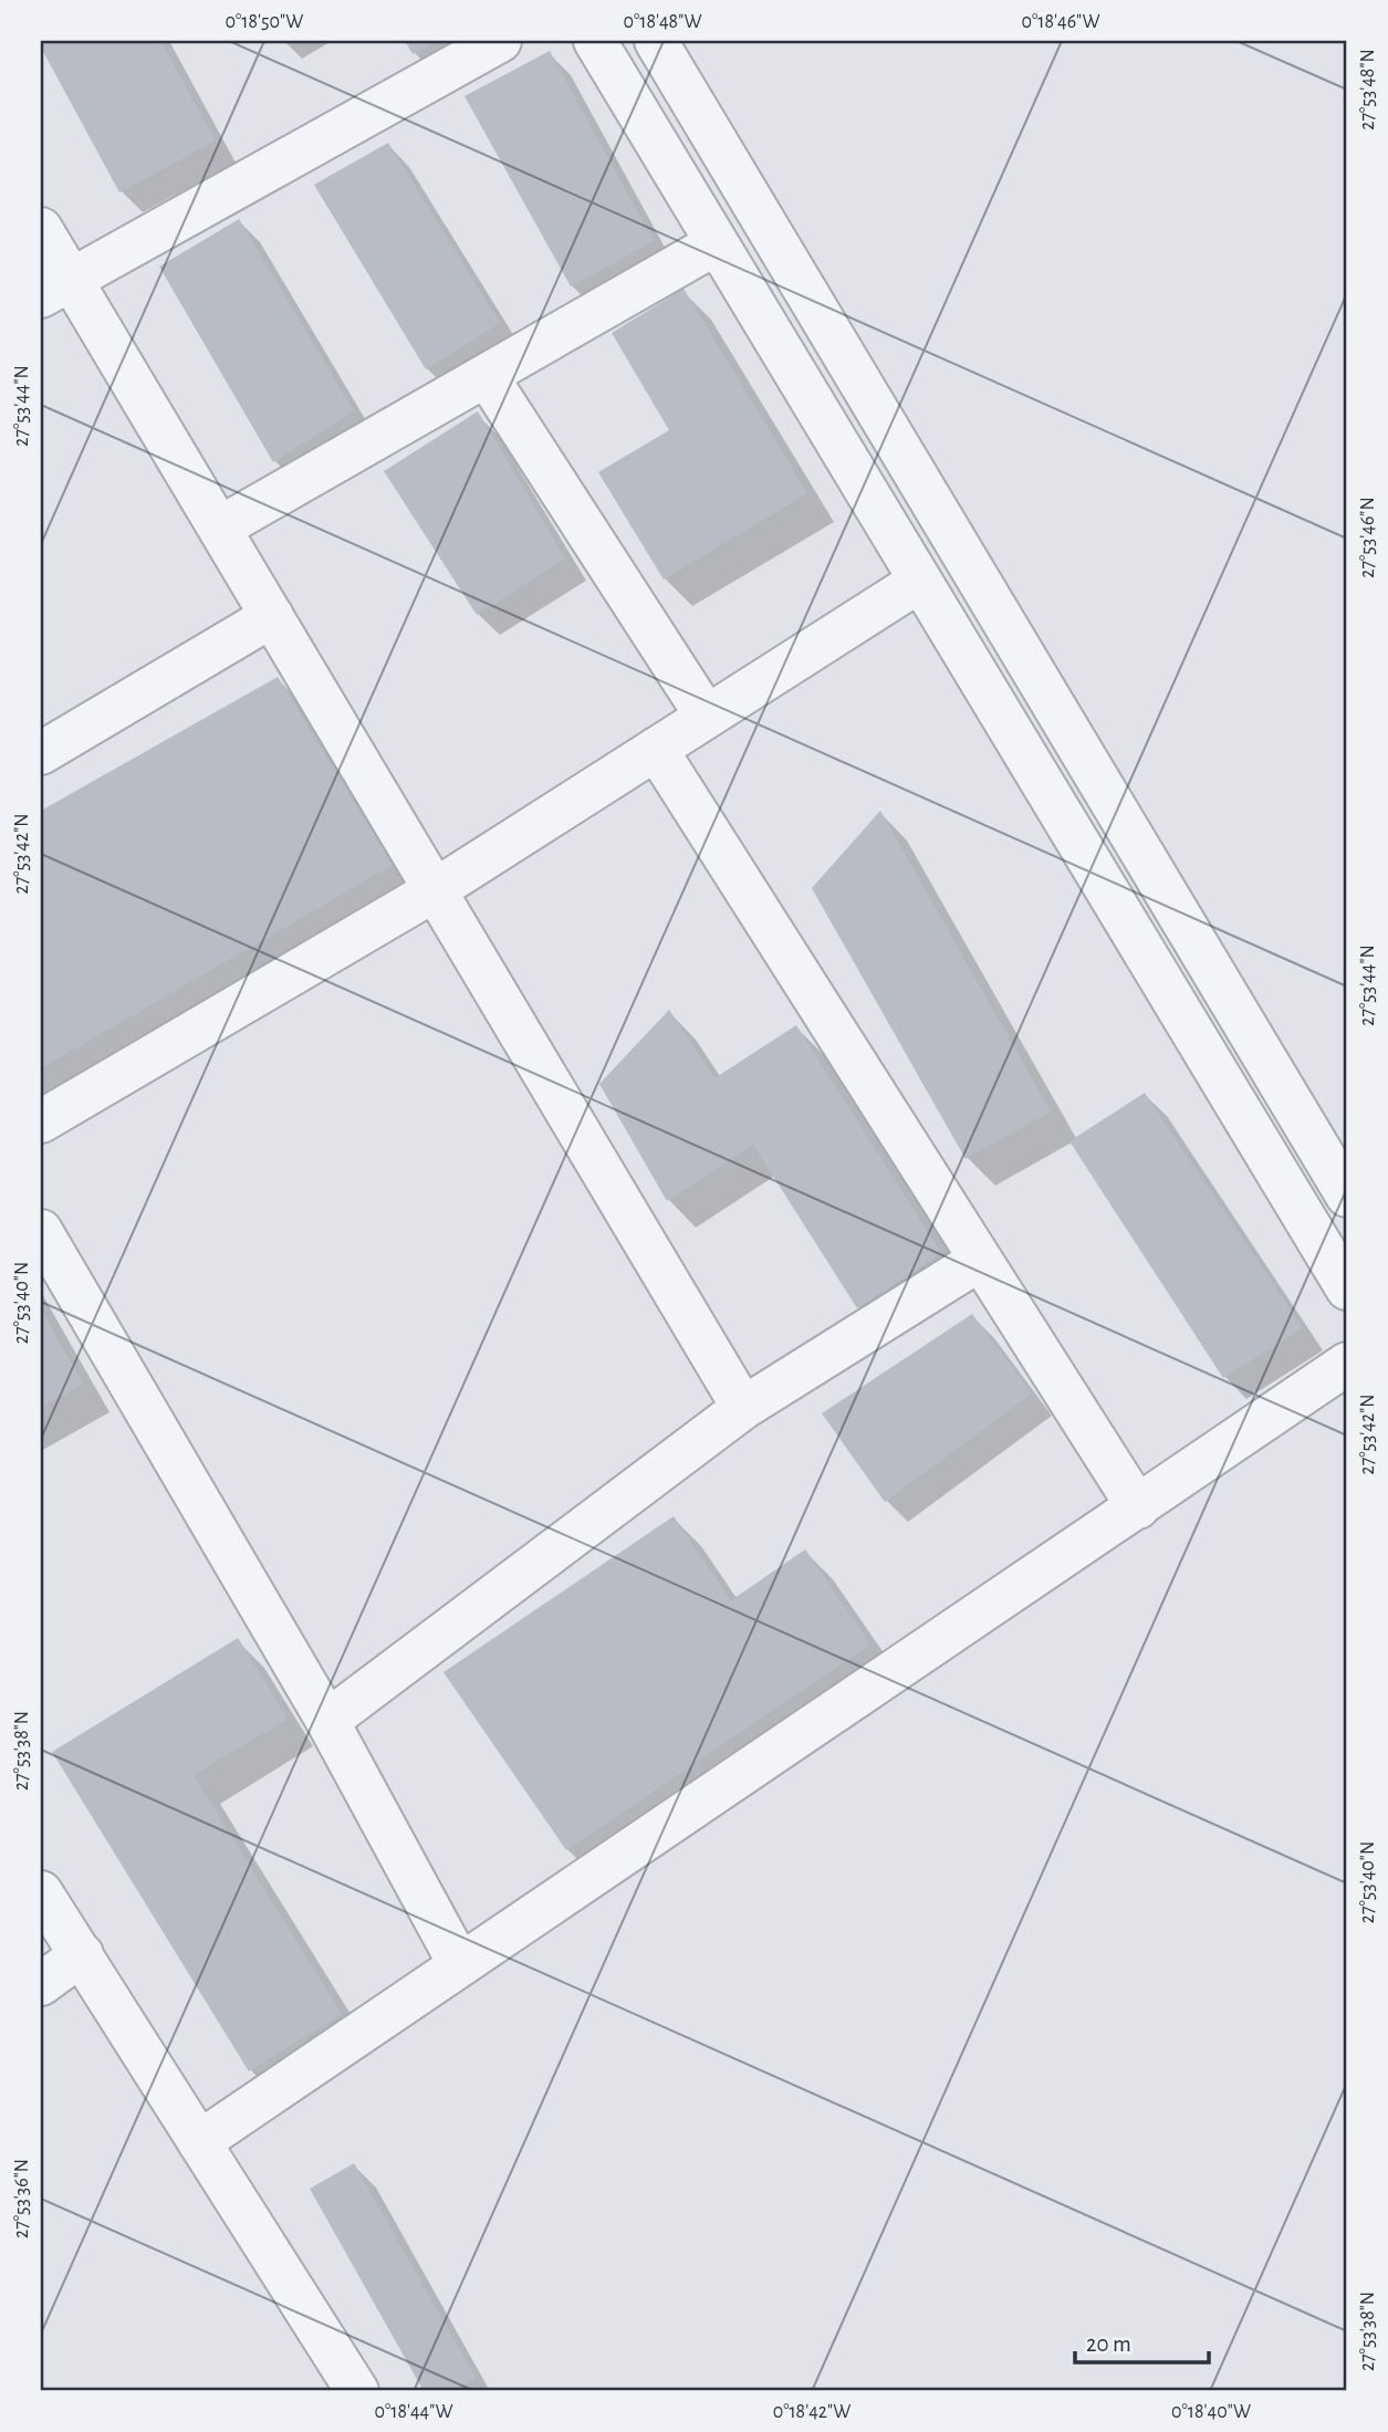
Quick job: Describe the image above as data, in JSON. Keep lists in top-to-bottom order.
{
  "scale_bar": "20 m",
  "coordinates": [
    "0°18'50\"W",
    "0°18'48\"W",
    "0°18'46\"W",
    "27°53'48\"N",
    "27°53'44\"N",
    "27°53'46\"N",
    "27°53'42\"N",
    "27°53'40\"N",
    "27°53'38\"N",
    "27°53'36\"N",
    "0°18'44\"W",
    "0°18'42\"W",
    "0°18'40\"W"
  ]
}
